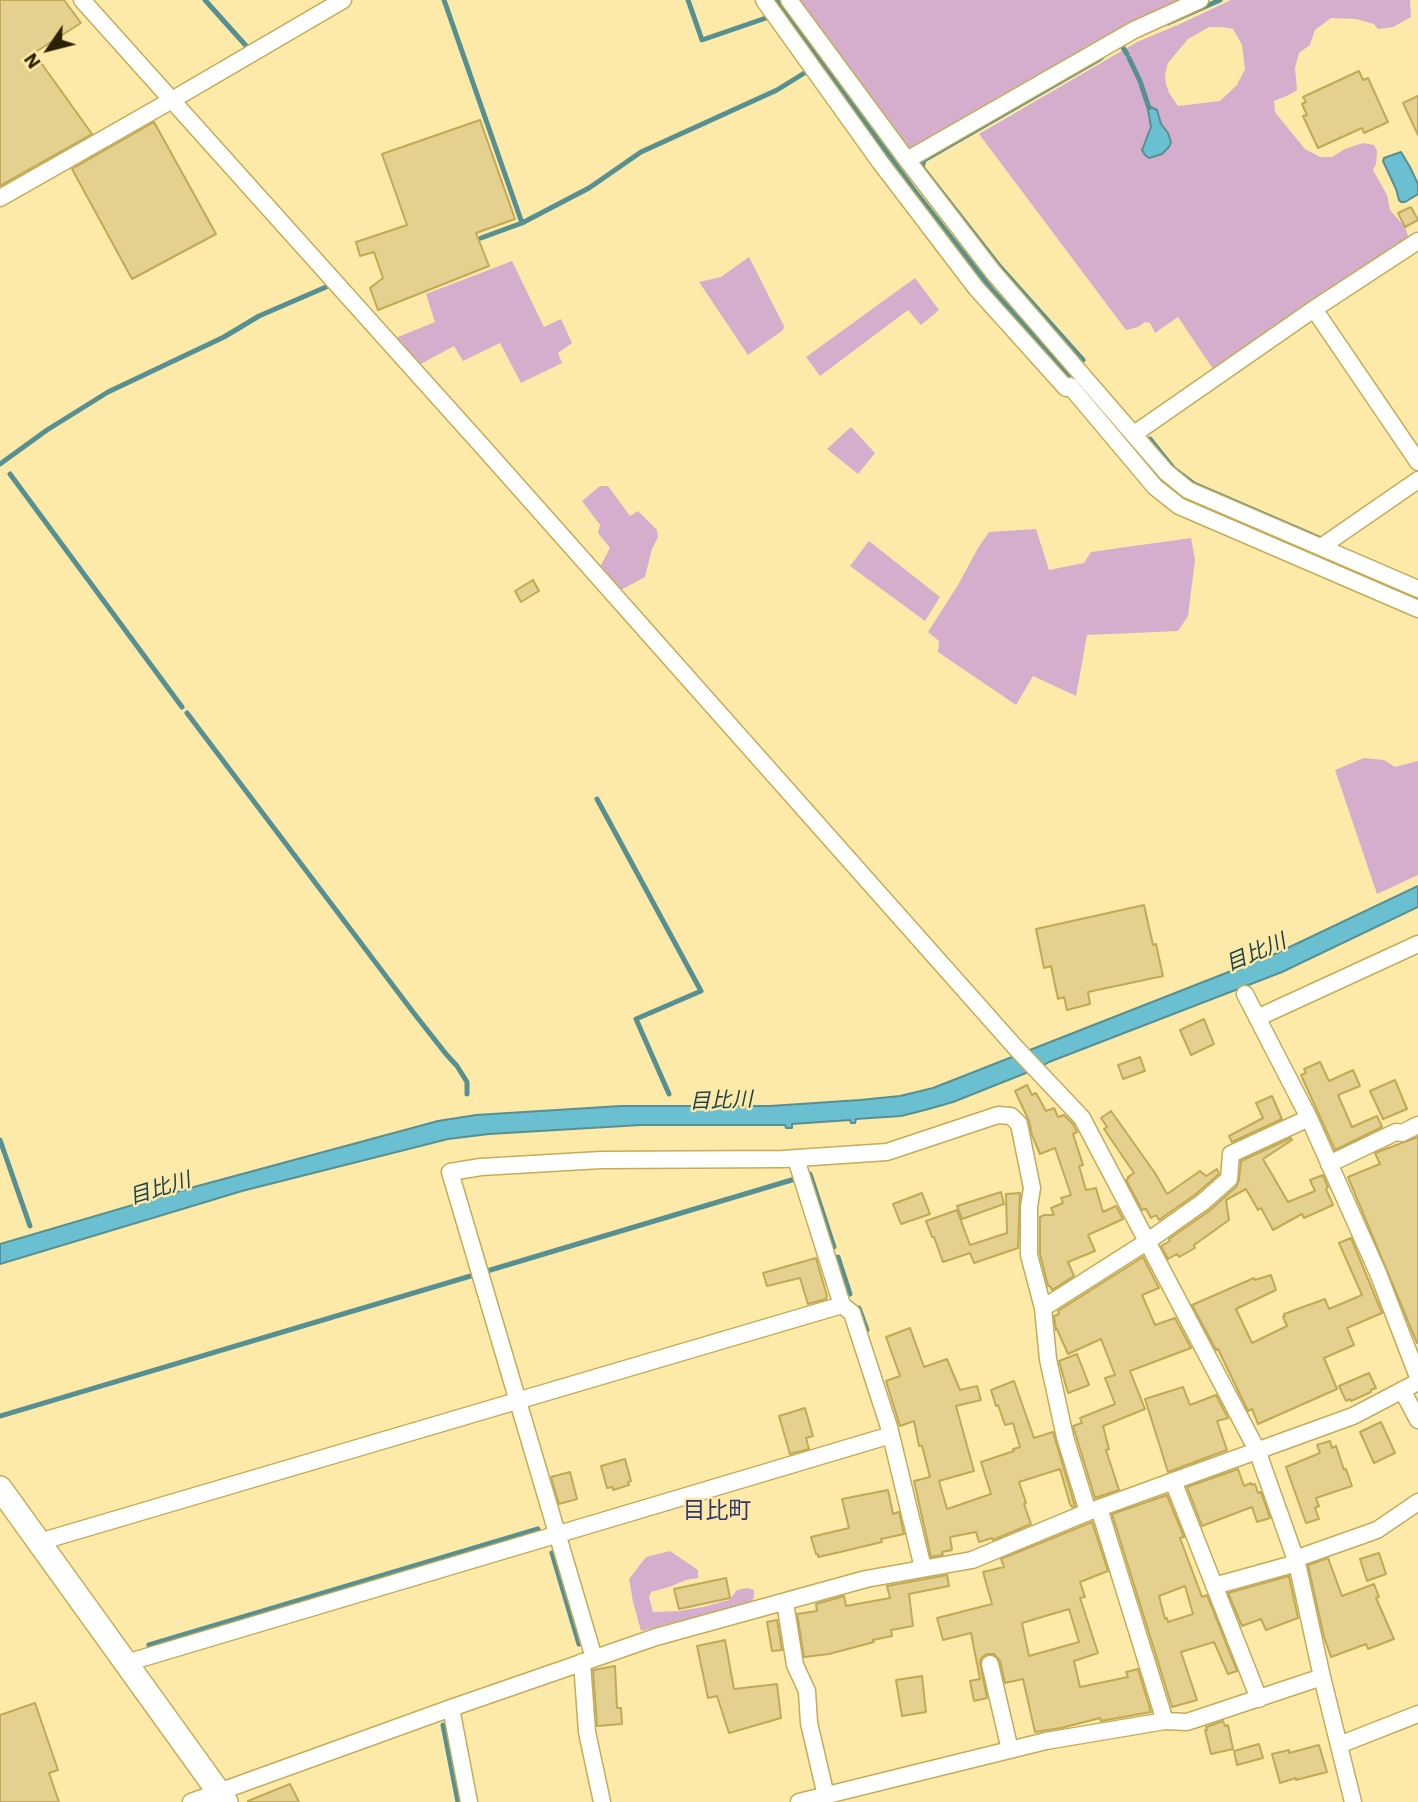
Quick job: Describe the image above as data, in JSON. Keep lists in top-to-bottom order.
{
  "districts": ["目比町"],
  "water": ["目比川"],
  "north": "bottom left"
}
